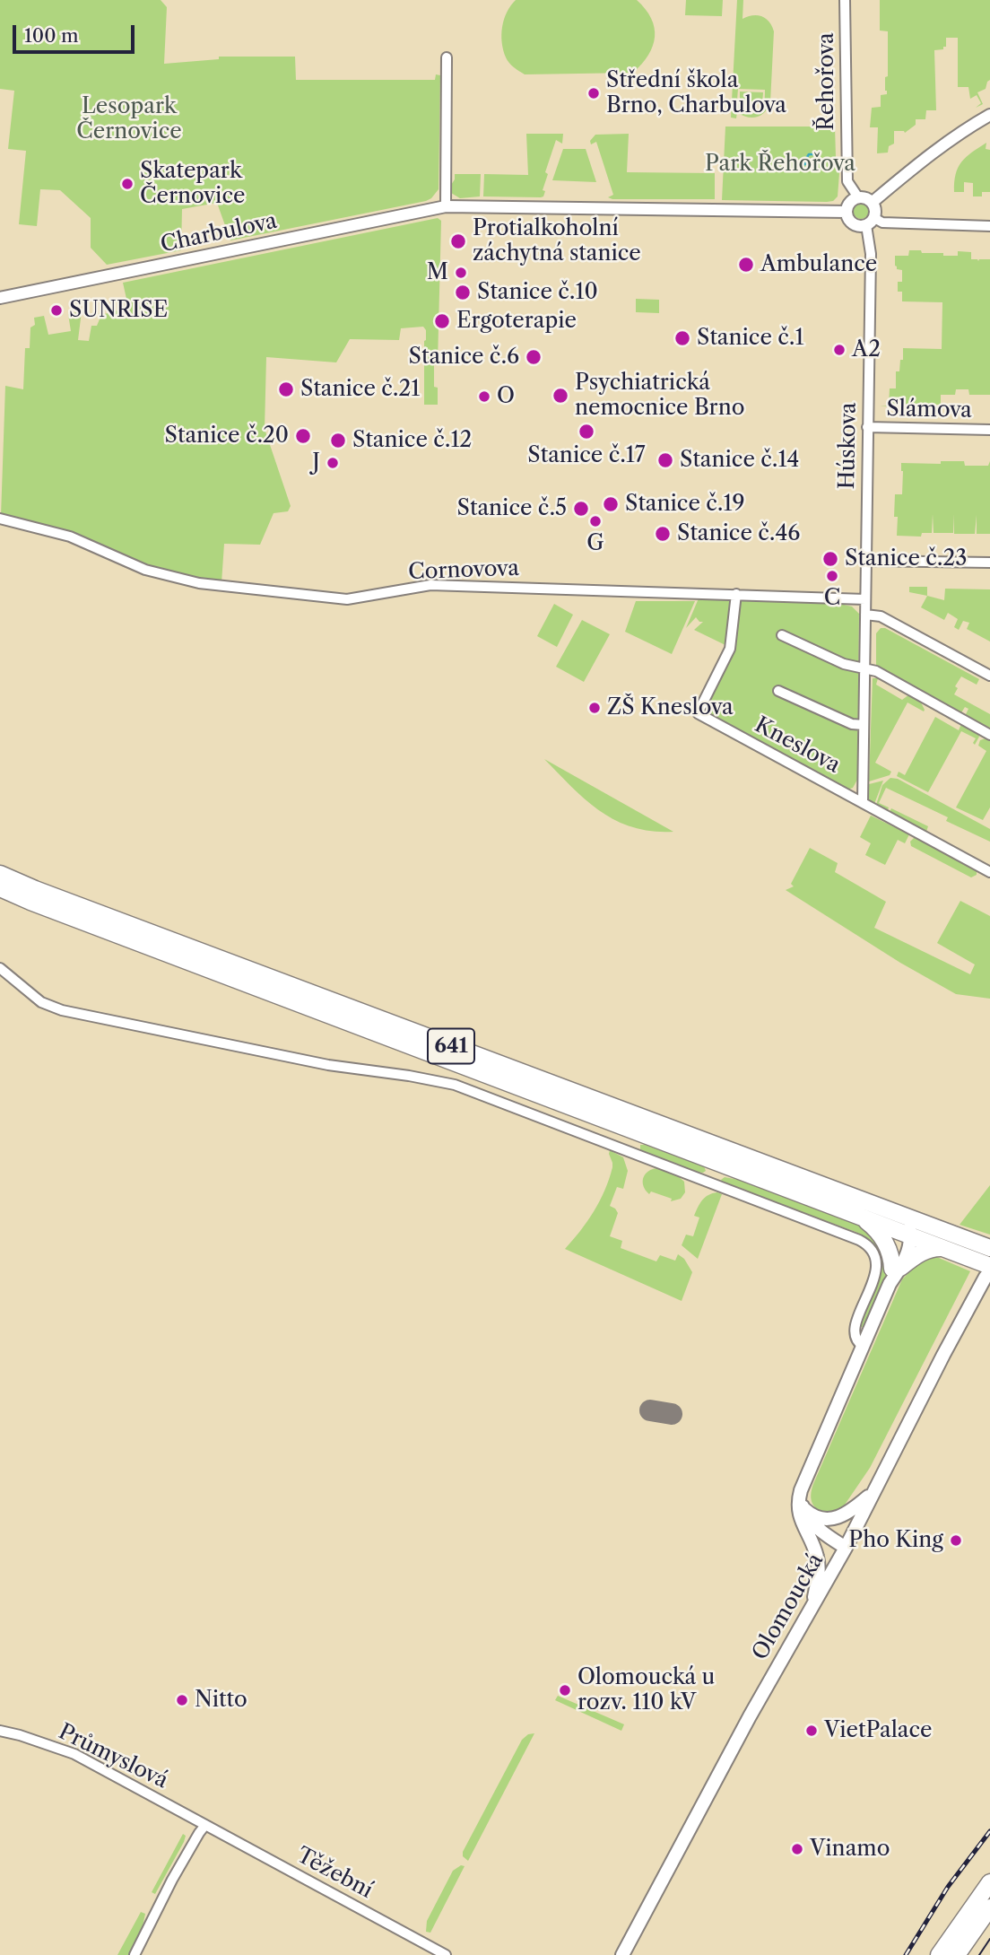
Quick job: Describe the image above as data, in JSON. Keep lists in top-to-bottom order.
{
  "streets": {
    "highway": ["641"],
    "main road": ["Olomoucká"],
    "street": [
      "Řehořova",
      "Charbulova",
      "Slámova",
      "Húskova",
      "Cornovova",
      "Kneslova",
      "Průmyslová",
      "Těžební"
    ]
  },
  "crossings": [
    ["Řehořova", "Charbulova"],
    ["Řehořova", "Húskova"],
    ["Charbulova", "Húskova"],
    ["Slámova", "Húskova"],
    ["Húskova", "Cornovova"],
    ["Húskova", "Kneslova"],
    ["Cornovova", "Kneslova"],
    ["641", "Olomoucká"],
    ["Průmyslová", "Těžební"]
  ],
  "parks": ["Lesopark Černovice", "Park Řehořova"],
  "places": [
    "Střední škola Brno, Charbulova",
    "Skatepark Černovice",
    "Protialkoholní záchytná stanice",
    "Ambulance",
    "M",
    "Stanice č.10",
    "SUNRISE",
    "Ergoterapie",
    "Stanice č.1",
    "A2",
    "Stanice č.6",
    "Stanice č.21",
    "Psychiatrická nemocnice Brno",
    "O",
    "Stanice č.17",
    "Stanice č.20",
    "Stanice č.12",
    "Stanice č.14",
    "J",
    "Stanice č.19",
    "Stanice č.5",
    "G",
    "Stanice č.46",
    "Stanice č.23",
    "C",
    "ZŠ Kneslova",
    "Pho King",
    "Olomoucká u rozv. 110 kV",
    "Nitto",
    "VietPalace",
    "Vinamo"
  ],
  "scale_bar": "100 m"
}
